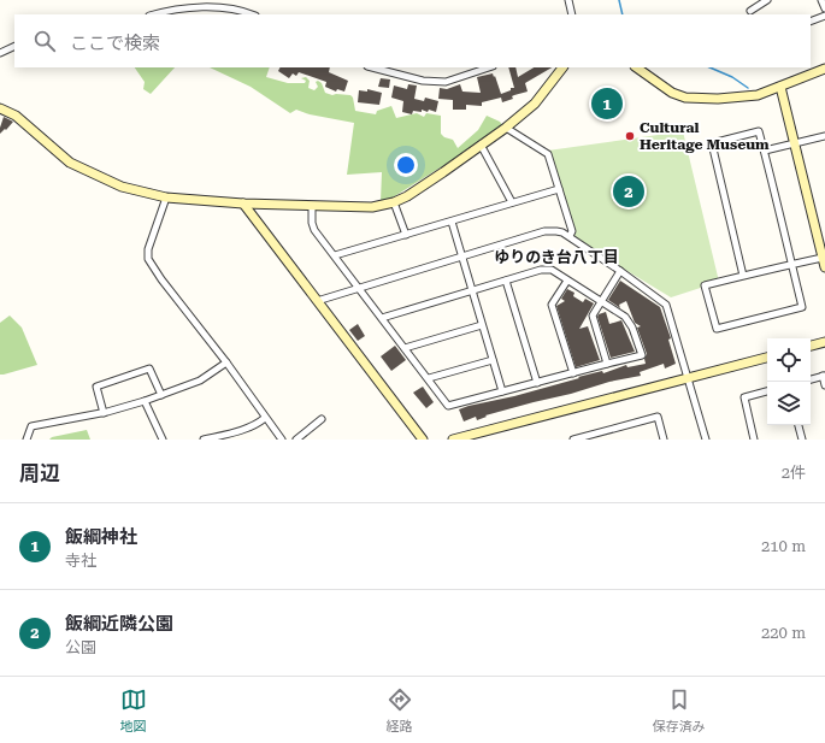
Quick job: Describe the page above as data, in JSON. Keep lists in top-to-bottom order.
{
  "districts": ["ゆりのき台八丁目"],
  "places": ["Cultural Heritage Museum"],
  "page": {
    "search": "ここで検索",
    "pins": ["1", "2"],
    "heading": ["周辺", "2件"],
    "list": [
      {
        "mark": "1",
        "name": "飯綱神社",
        "note": "寺社",
        "value": "210 m"
      },
      {
        "mark": "2",
        "name": "飯綱近隣公園",
        "note": "公園",
        "value": "220 m"
      }
    ],
    "nav": ["地図", "経路", "保存済み"]
  }
}
